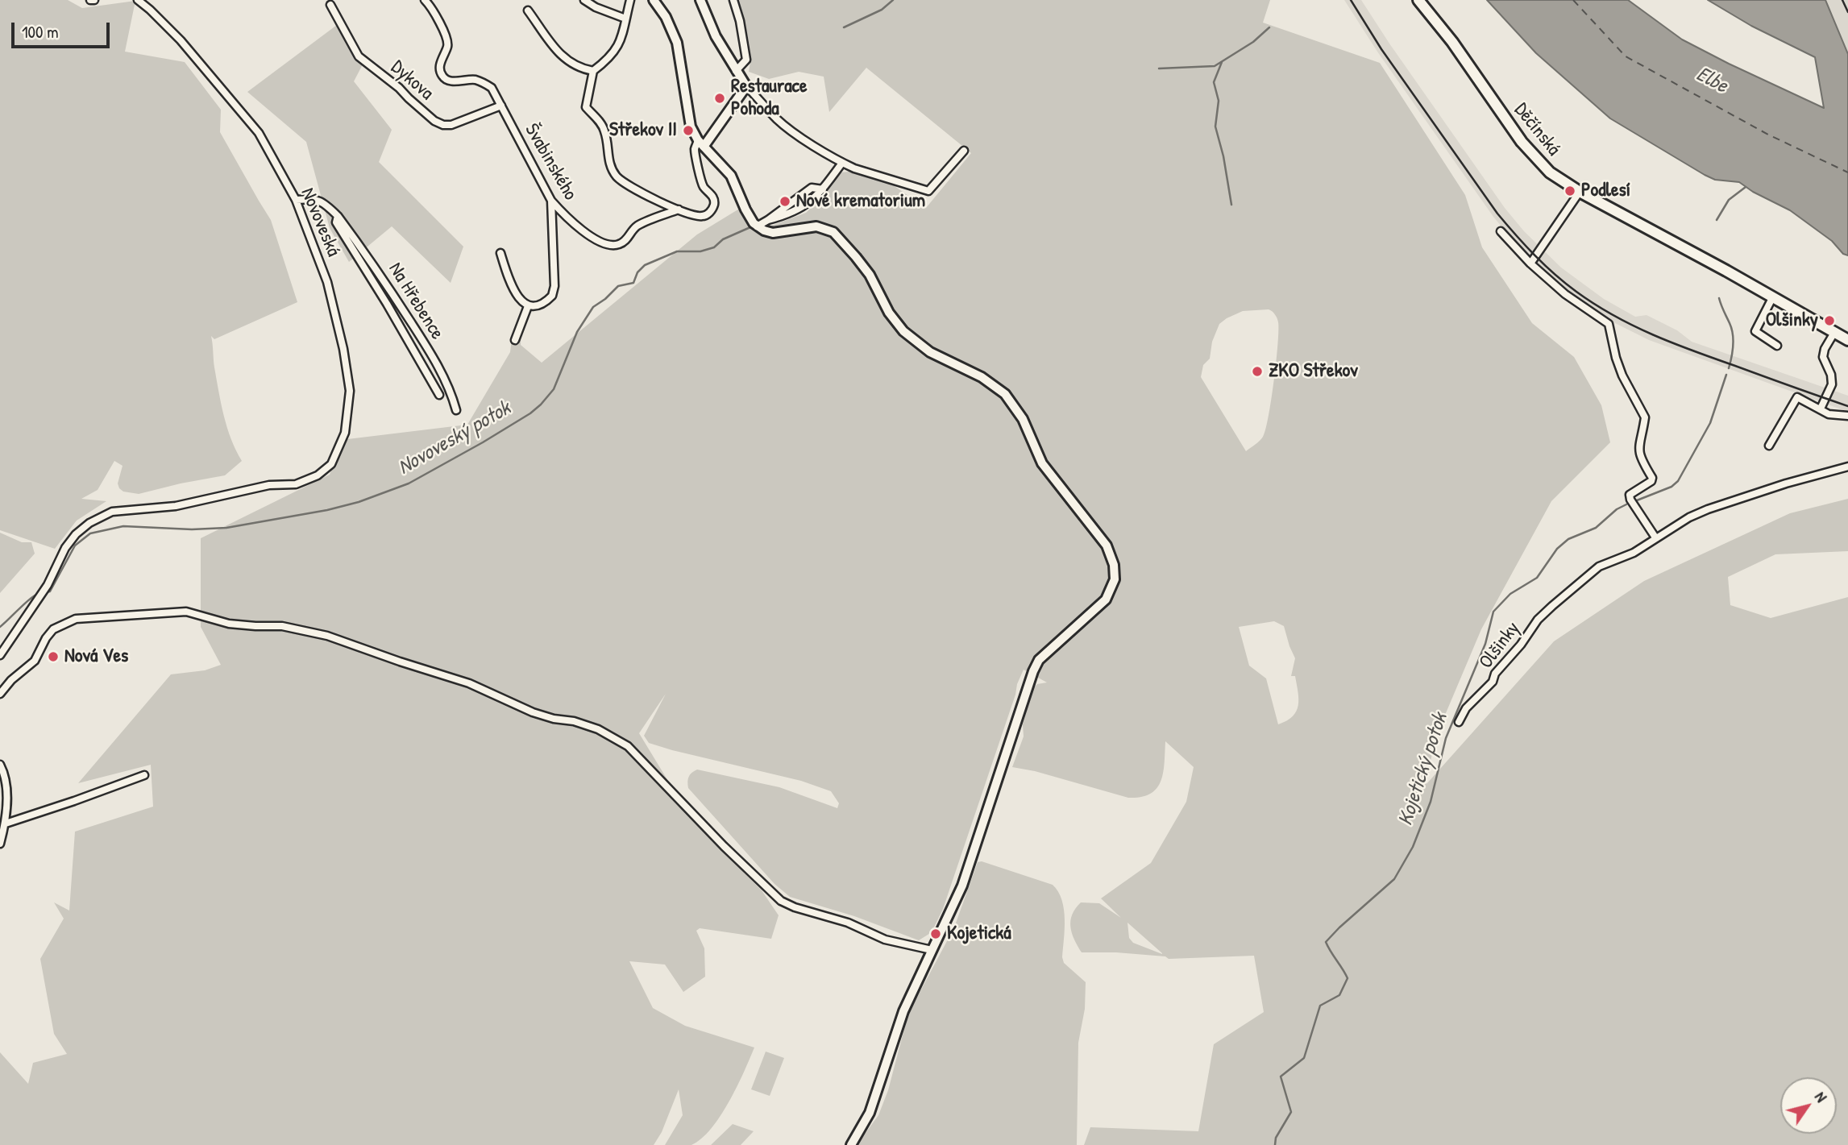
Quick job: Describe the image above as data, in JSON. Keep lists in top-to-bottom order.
{
  "streets": {
    "main road": ["Děčínská"],
    "street": [
      "Dykova",
      "Švabinského",
      "Novoveská",
      "Na Hřebence",
      "Olšinky"
    ]
  },
  "crossings": [
    ["Dykova", "Švabinského"],
    ["Novoveská", "Na Hřebence"]
  ],
  "water": ["Elbe", "Novoveský potok", "Kojetický potok"],
  "places": [
    "Restaurace Pohoda",
    "Střekov II",
    "Podlesí",
    "Nové krematorium",
    "Olšinky",
    "ZKO Střekov",
    "Nová Ves",
    "Kojetická"
  ],
  "scale_bar": "100 m",
  "north": "top right"
}
